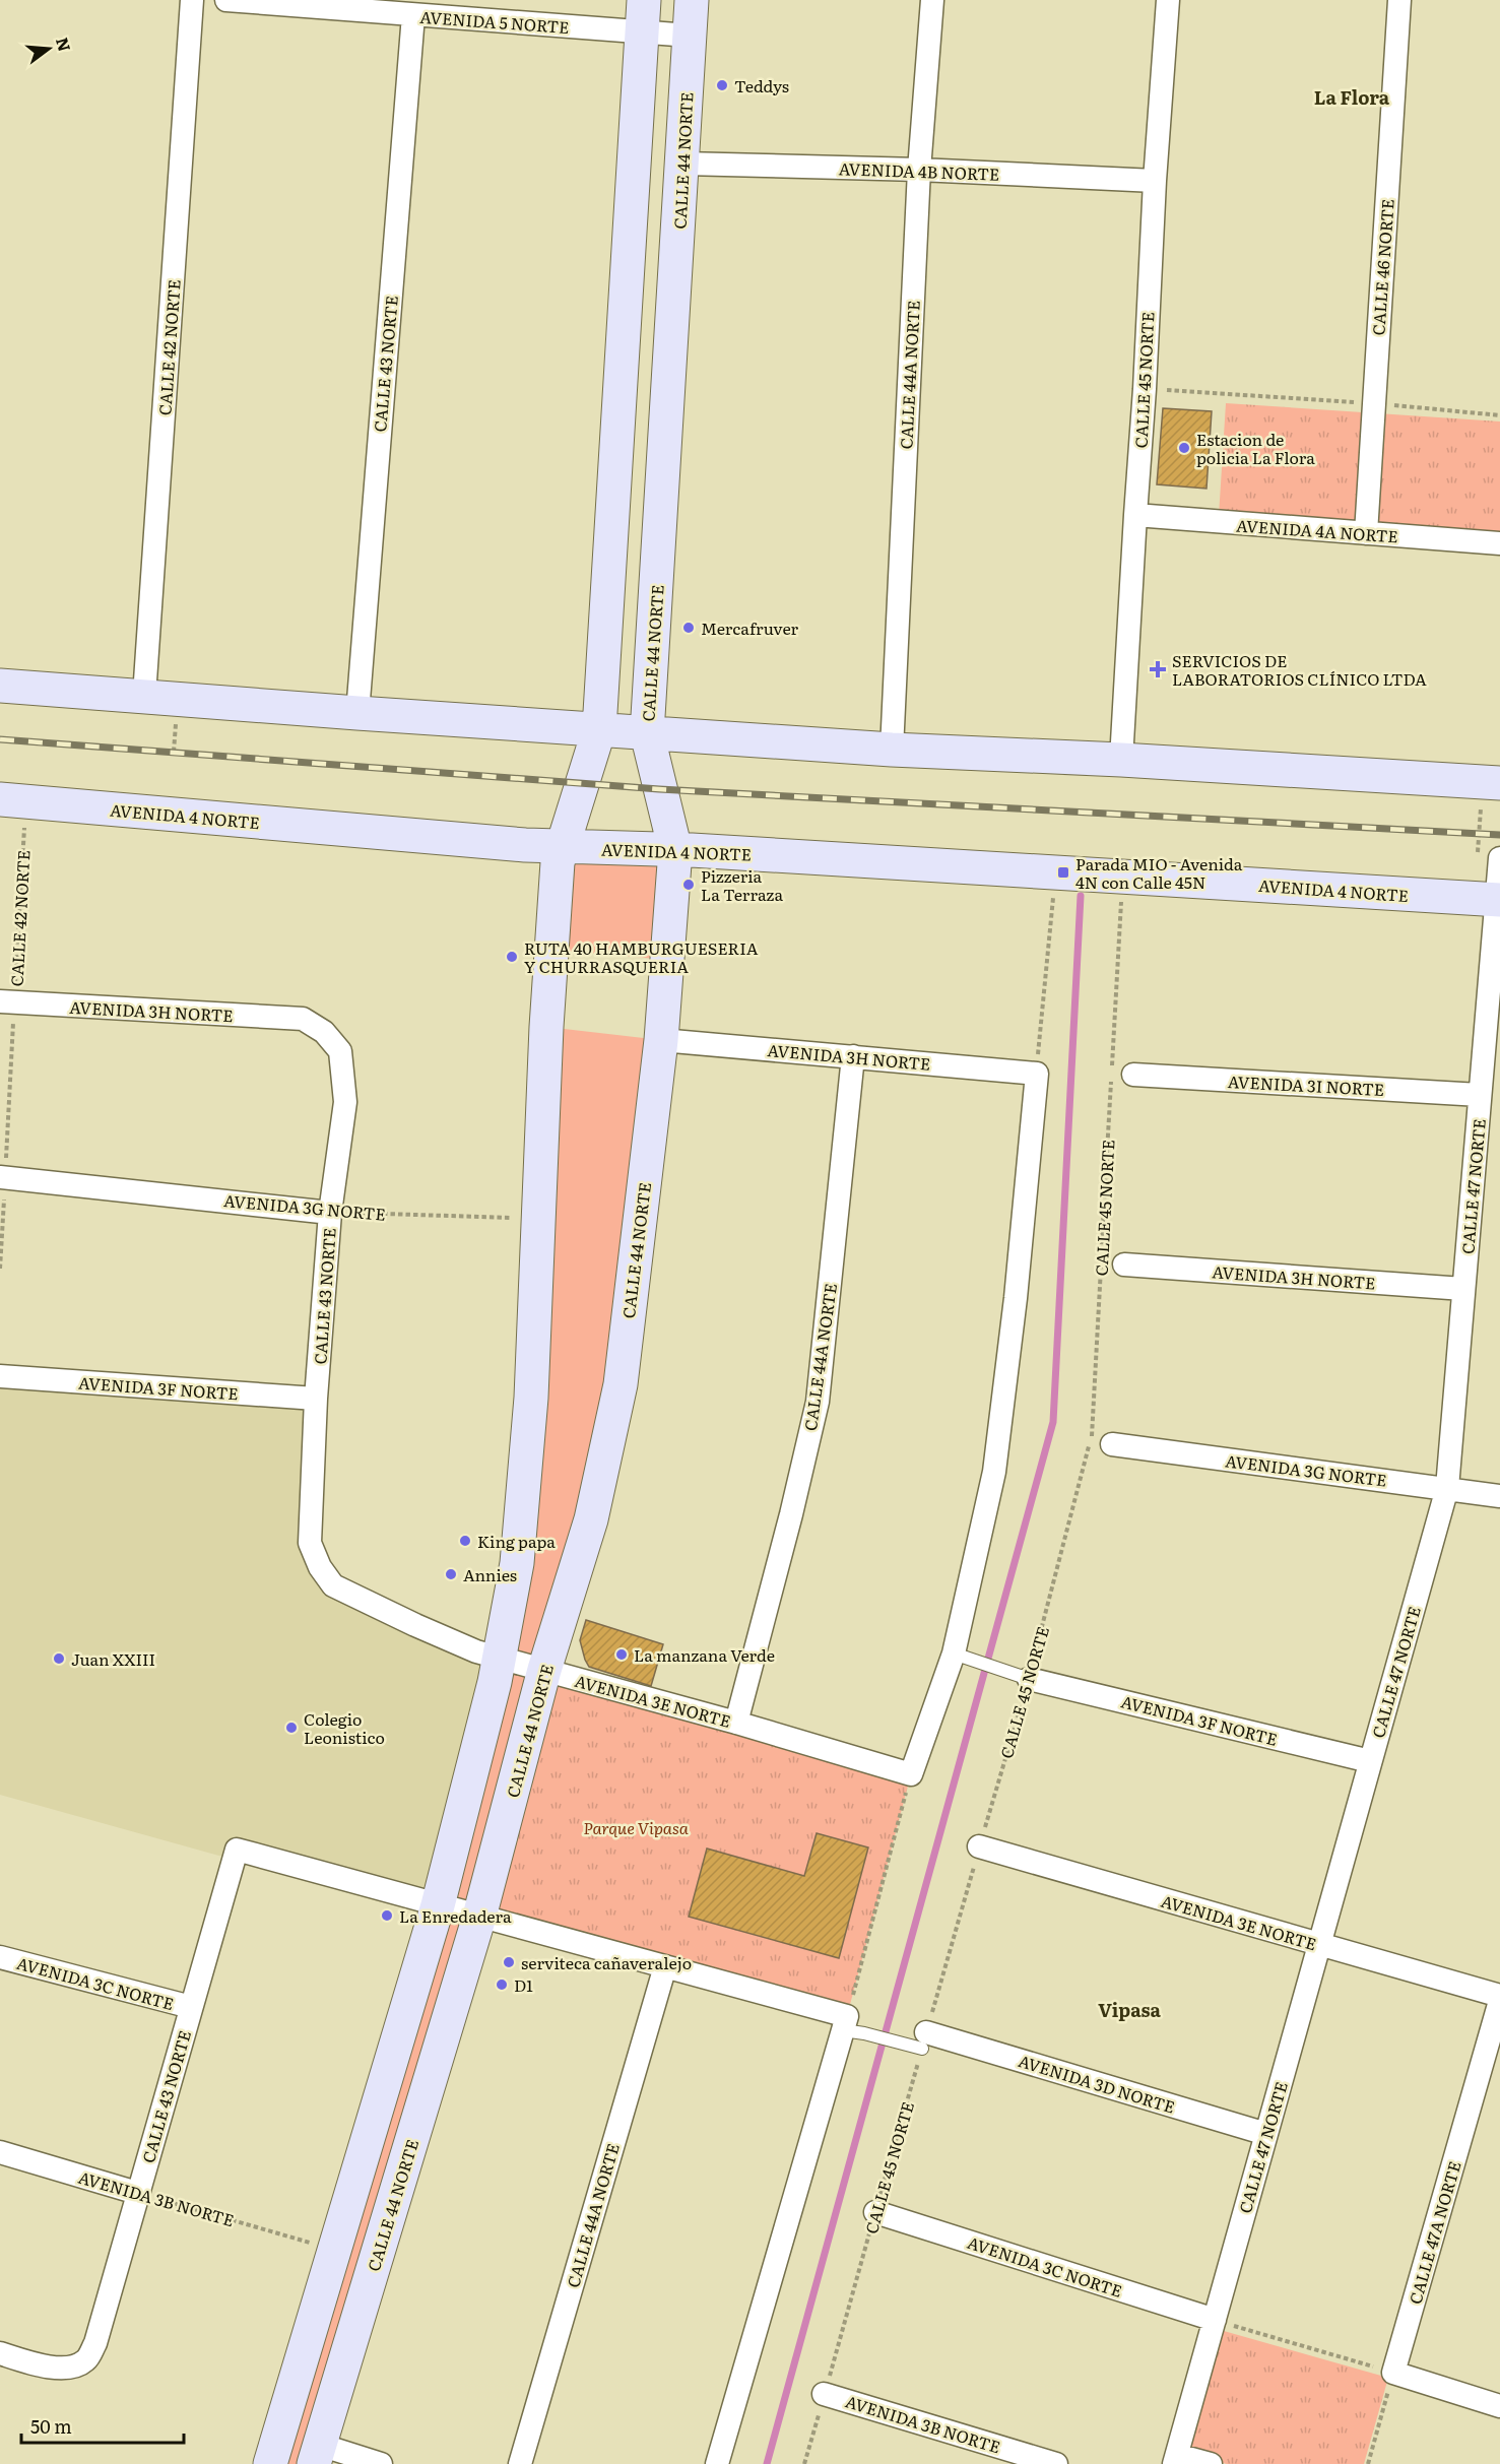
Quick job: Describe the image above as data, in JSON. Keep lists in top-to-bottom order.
{
  "streets": {
    "main road": ["CALLE 44 NORTE", "AVENIDA 4 NORTE"],
    "street": [
      "AVENIDA 5 NORTE",
      "AVENIDA 4B NORTE",
      "CALLE 46 NORTE",
      "CALLE 42 NORTE",
      "CALLE 43 NORTE",
      "CALLE 44A NORTE",
      "CALLE 45 NORTE",
      "AVENIDA 4A NORTE",
      "AVENIDA 3H NORTE",
      "AVENIDA 3I NORTE",
      "CALLE 47 NORTE",
      "AVENIDA 3G NORTE",
      "AVENIDA 3F NORTE",
      "AVENIDA 3E NORTE",
      "AVENIDA 3C NORTE",
      "AVENIDA 3D NORTE",
      "AVENIDA 3B NORTE",
      "CALLE 47A NORTE"
    ]
  },
  "crossings": [
    ["AVENIDA 5 NORTE", "CALLE 44 NORTE"],
    ["AVENIDA 5 NORTE", "CALLE 43 NORTE"],
    ["CALLE 44 NORTE", "AVENIDA 4B NORTE"],
    ["CALLE 44 NORTE", "AVENIDA 4 NORTE"],
    ["CALLE 44 NORTE", "AVENIDA 3H NORTE"],
    ["CALLE 44 NORTE", "AVENIDA 3E NORTE"],
    ["AVENIDA 4B NORTE", "CALLE 44A NORTE"],
    ["AVENIDA 4B NORTE", "CALLE 45 NORTE"],
    ["CALLE 46 NORTE", "AVENIDA 4A NORTE"],
    ["CALLE 42 NORTE", "AVENIDA 3H NORTE"],
    ["CALLE 42 NORTE", "AVENIDA 3G NORTE"],
    ["CALLE 43 NORTE", "AVENIDA 3H NORTE"],
    ["CALLE 43 NORTE", "AVENIDA 3G NORTE"],
    ["CALLE 43 NORTE", "AVENIDA 3F NORTE"],
    ["CALLE 43 NORTE", "AVENIDA 3E NORTE"],
    ["CALLE 43 NORTE", "AVENIDA 3C NORTE"],
    ["CALLE 43 NORTE", "AVENIDA 3B NORTE"],
    ["CALLE 44A NORTE", "AVENIDA 3H NORTE"],
    ["CALLE 44A NORTE", "AVENIDA 3E NORTE"],
    ["CALLE 45 NORTE", "AVENIDA 4A NORTE"],
    ["CALLE 45 NORTE", "AVENIDA 3I NORTE"],
    ["CALLE 45 NORTE", "AVENIDA 3F NORTE"],
    ["CALLE 45 NORTE", "AVENIDA 3E NORTE"],
    ["CALLE 45 NORTE", "AVENIDA 3C NORTE"],
    ["CALLE 45 NORTE", "AVENIDA 3D NORTE"],
    ["CALLE 45 NORTE", "AVENIDA 3B NORTE"],
    ["AVENIDA 4 NORTE", "CALLE 47 NORTE"],
    ["AVENIDA 3H NORTE", "CALLE 47 NORTE"],
    ["AVENIDA 3I NORTE", "CALLE 47 NORTE"],
    ["CALLE 47 NORTE", "AVENIDA 3G NORTE"],
    ["CALLE 47 NORTE", "AVENIDA 3F NORTE"],
    ["CALLE 47 NORTE", "AVENIDA 3E NORTE"],
    ["CALLE 47 NORTE", "AVENIDA 3C NORTE"],
    ["CALLE 47 NORTE", "AVENIDA 3D NORTE"]
  ],
  "districts": ["La Flora", "Vipasa"],
  "parks": ["Parque Vipasa"],
  "places": {
    "other": [
      "Teddys",
      "Estacion de policia La Flora",
      "Mercafruver",
      "Pizzeria La Terraza",
      "RUTA 40 HAMBURGUESERIA Y CHURRASQUERIA",
      "King papa",
      "Annies",
      "La manzana Verde",
      "Juan XXIII",
      "Colegio Leonistico",
      "La Enredadera",
      "serviteca cañaveralejo",
      "D1"
    ],
    "health": ["SERVICIOS DE LABORATORIOS CLÍNICO LTDA"],
    "transit": ["Parada MIO - Avenida 4N con Calle 45N"]
  },
  "scale_bar": "50 m",
  "north": "right"
}
